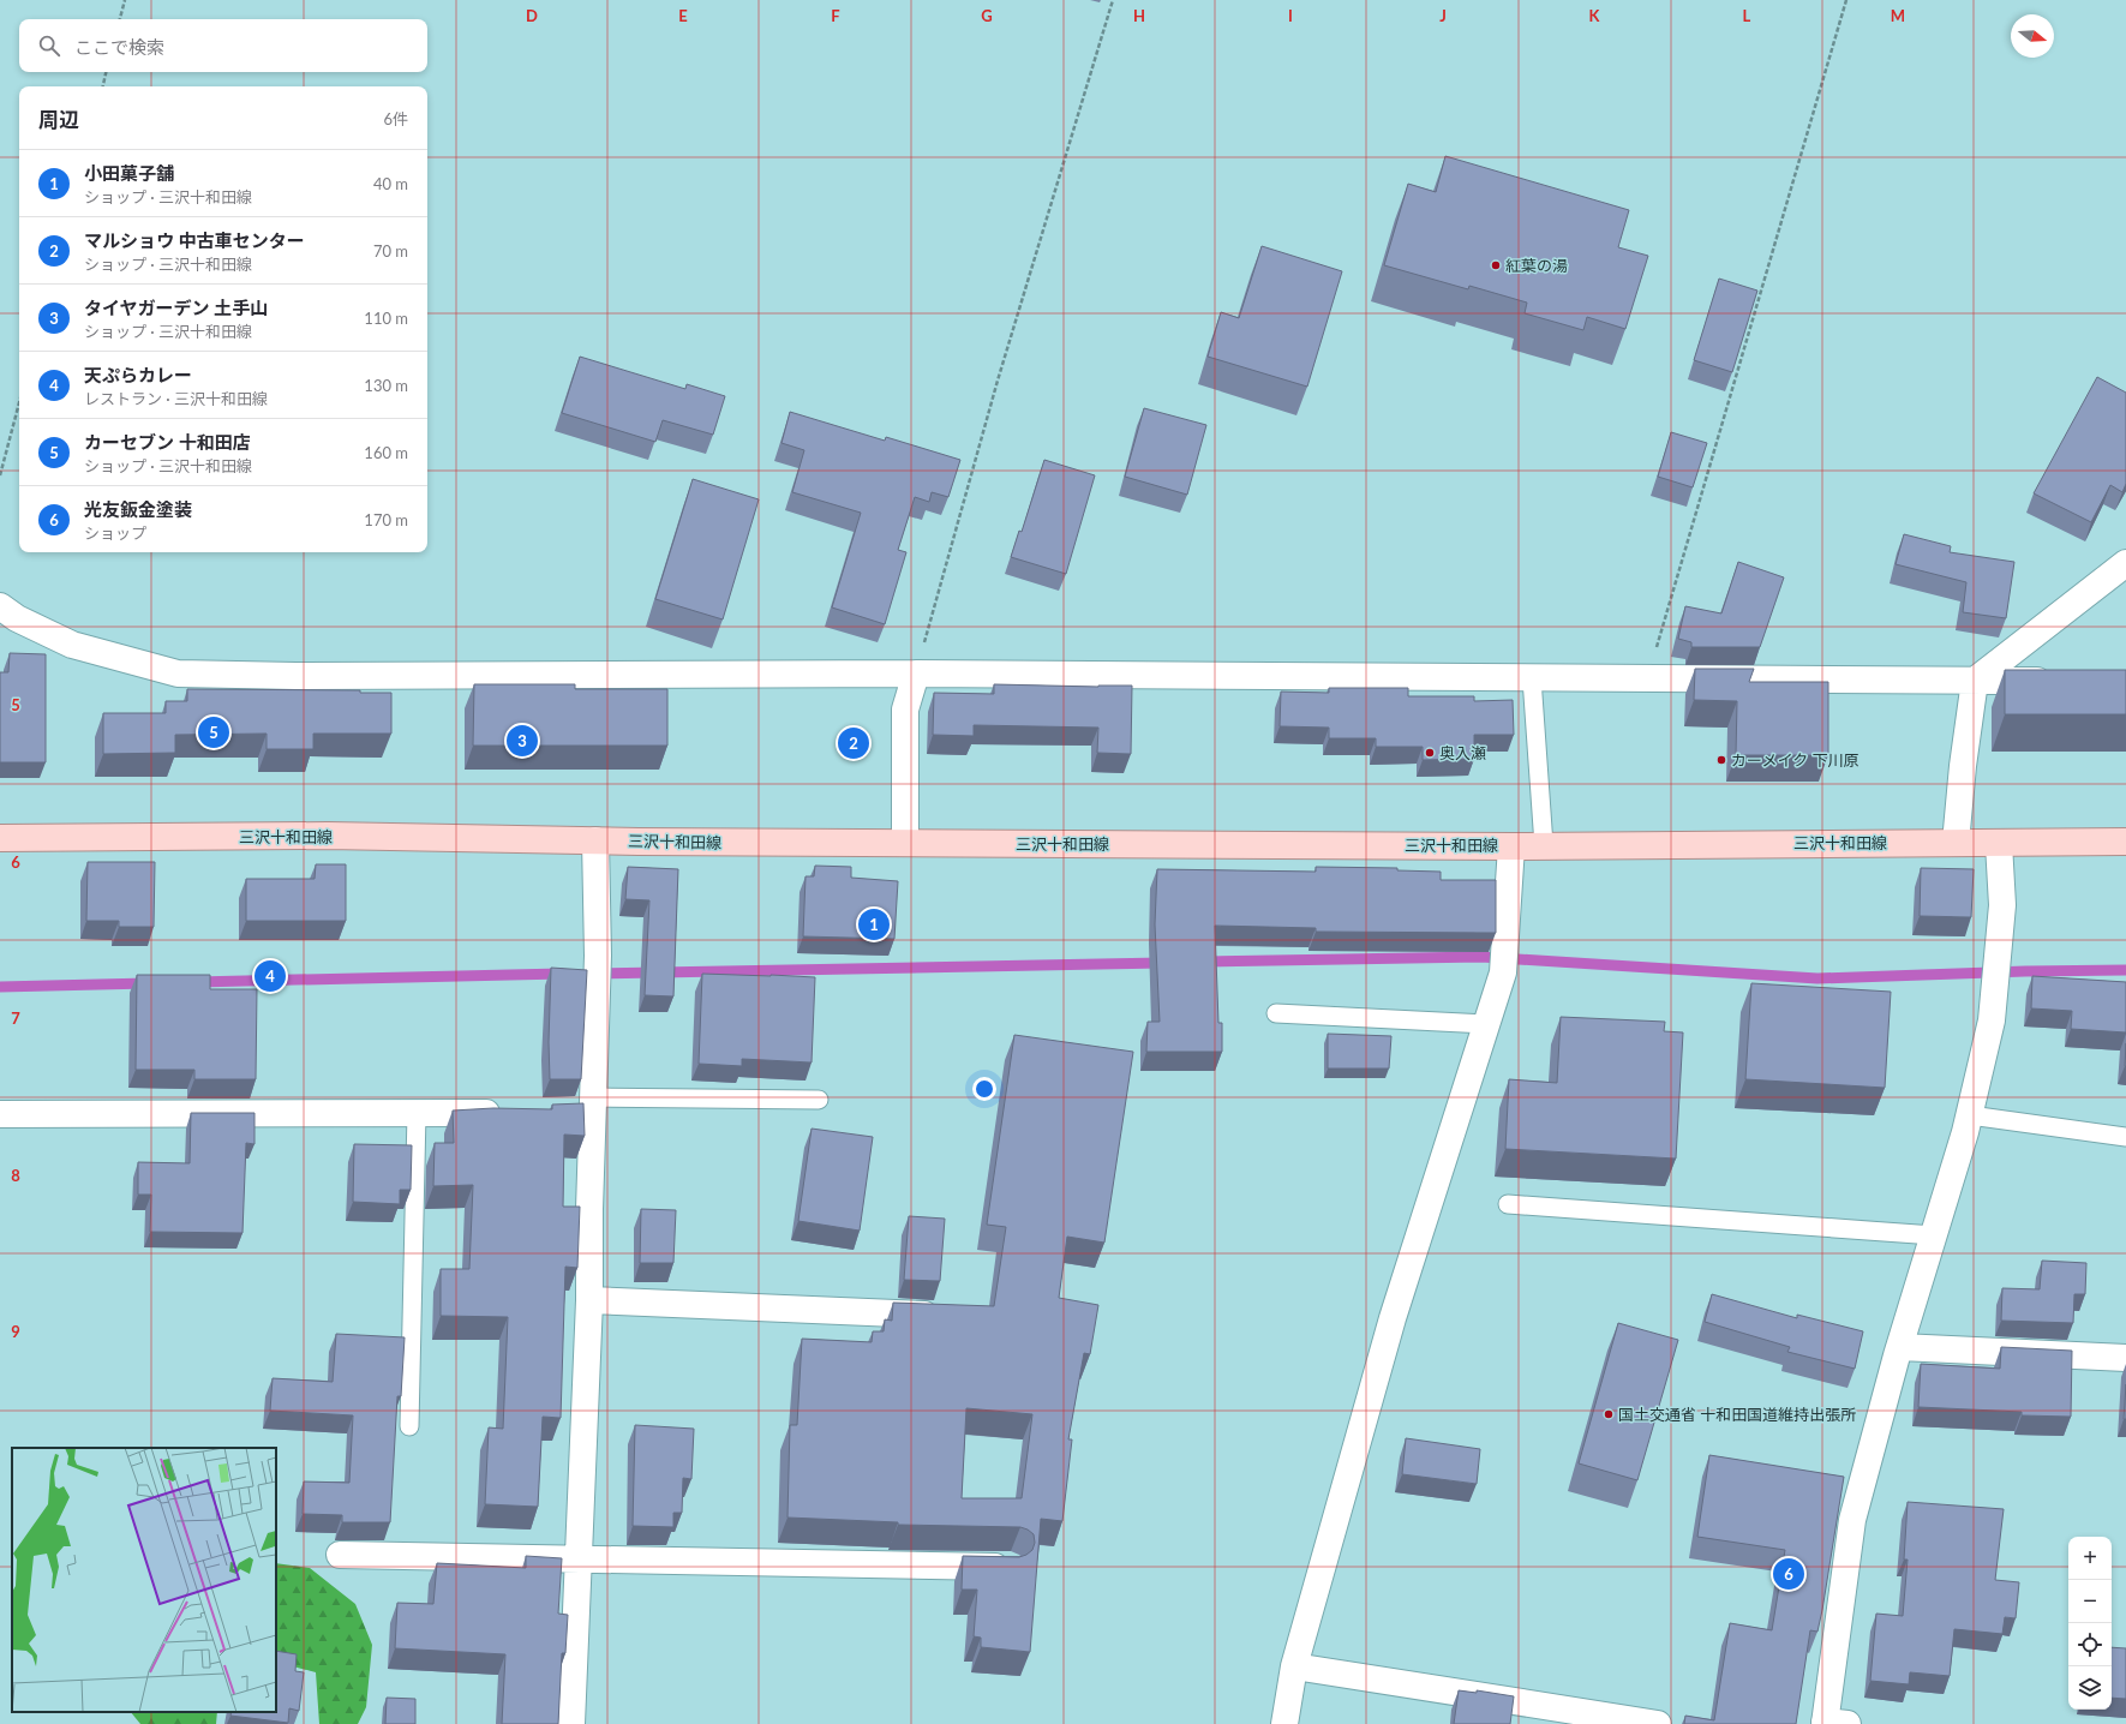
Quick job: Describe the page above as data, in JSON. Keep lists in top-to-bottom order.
{
  "streets": {
    "main road": ["三沢十和田線"]
  },
  "places": [
    "紅葉の湯",
    "奥入瀬",
    "カーメイク 下川原",
    "国土交通省 十和田国道維持出張所"
  ],
  "north": "right",
  "page": {
    "search": "ここで検索",
    "heading": ["周辺", "6件"],
    "list": [
      {
        "mark": "1",
        "name": "小田菓子舗",
        "note": "ショップ · 三沢十和田線",
        "value": "40 m"
      },
      {
        "mark": "2",
        "name": "マルショウ 中古車センター",
        "note": "ショップ · 三沢十和田線",
        "value": "70 m"
      },
      {
        "mark": "3",
        "name": "タイヤガーデン 土手山",
        "note": "ショップ · 三沢十和田線",
        "value": "110 m"
      },
      {
        "mark": "4",
        "name": "天ぷらカレー",
        "note": "レストラン · 三沢十和田線",
        "value": "130 m"
      },
      {
        "mark": "5",
        "name": "カーセブン 十和田店",
        "note": "ショップ · 三沢十和田線",
        "value": "160 m"
      },
      {
        "mark": "6",
        "name": "光友鈑金塗装",
        "note": "ショップ",
        "value": "170 m"
      }
    ],
    "pins": [
      "5",
      "3",
      "2",
      "1",
      "4",
      "6"
    ],
    "map_buttons": ["+", "−"]
  },
  "grid": {
    "columns": [
      "D",
      "E",
      "F",
      "G",
      "H",
      "I",
      "J",
      "K",
      "L",
      "M"
    ],
    "rows": [
      "5",
      "6",
      "7",
      "8",
      "9"
    ]
  }
}
